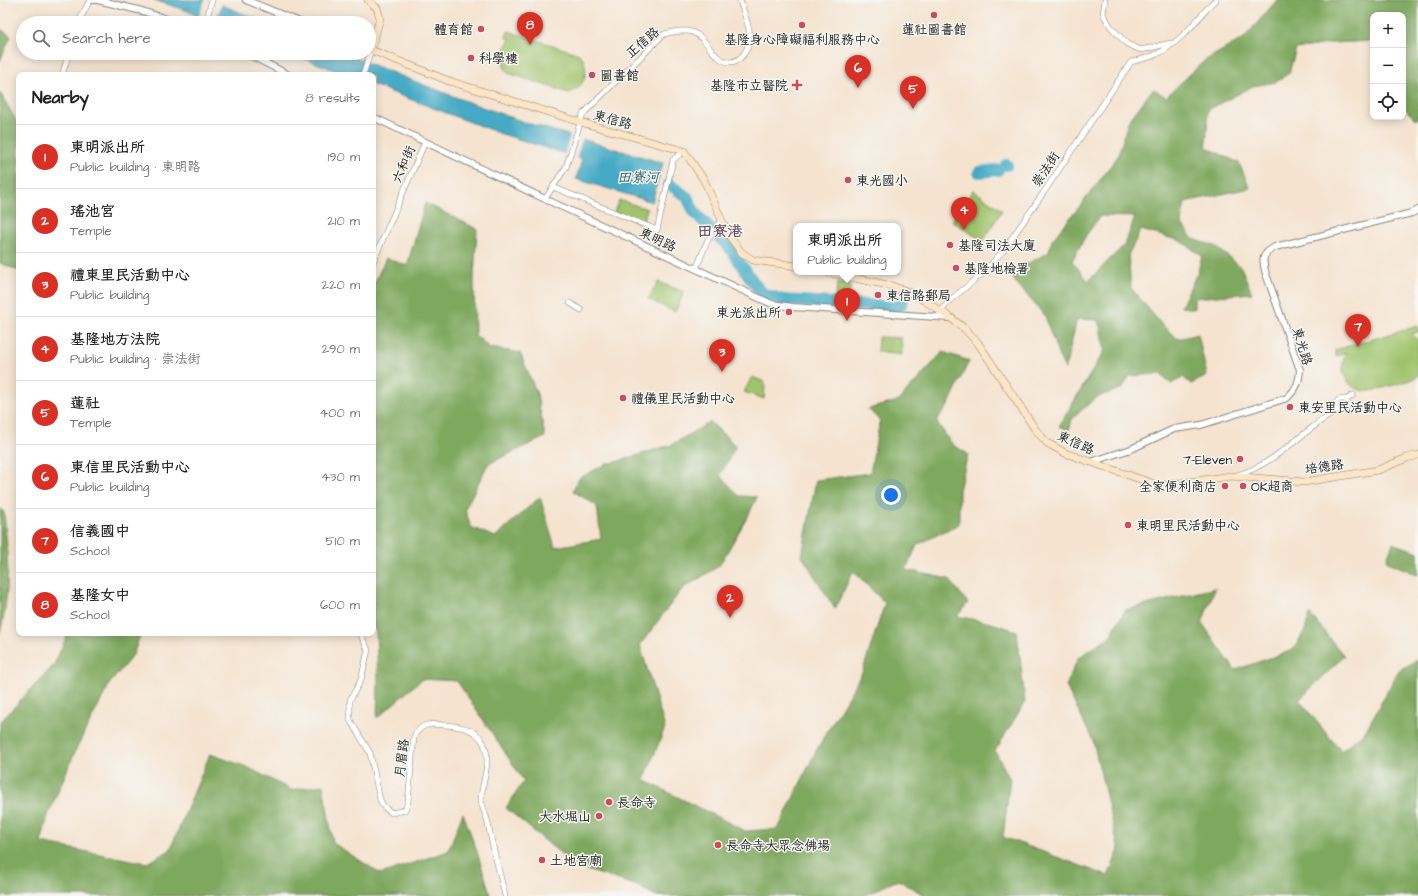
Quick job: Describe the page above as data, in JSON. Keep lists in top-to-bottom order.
{
  "streets": {
    "main road": ["東信路", "培德路"],
    "street": [
      "正信路",
      "六和街",
      "崇法街",
      "東明路",
      "東光路",
      "月眉路"
    ]
  },
  "crossings": [
    ["正信路", "東信路"],
    ["東信路", "崇法街"],
    ["東信路", "東明路"],
    ["東信路", "東光路"],
    ["東信路", "培德路"],
    ["六和街", "東明路"],
    ["崇法街", "東明路"]
  ],
  "districts": ["田寮港"],
  "water": ["田寮河"],
  "places": {
    "other": [
      "蓮社圖書館",
      "基隆身心障礙福利服務中心",
      "體育館",
      "科學樓",
      "圖書館",
      "東光國小",
      "基隆司法大廈",
      "基隆地檢署",
      "東信路郵局",
      "東光派出所",
      "禮儀里民活動中心",
      "東安里民活動中心",
      "7-Eleven",
      "全家便利商店",
      "OK超商",
      "東明里民活動中心",
      "長命寺",
      "大水堀山",
      "長命寺大眾念佛場",
      "土地宮廟"
    ],
    "health": ["基隆市立醫院"]
  },
  "page": {
    "map_buttons": ["+", "−"],
    "pins": [
      "8",
      "6",
      "5",
      "4",
      "1",
      "7",
      "3",
      "2"
    ],
    "search": "Search here",
    "heading": ["Nearby", "8 results"],
    "list": [
      {
        "mark": "1",
        "name": "東明派出所",
        "note": "Public building · 東明路",
        "value": "190 m"
      },
      {
        "mark": "2",
        "name": "瑤池宮",
        "note": "Temple",
        "value": "210 m"
      },
      {
        "mark": "3",
        "name": "禮東里民活動中心",
        "note": "Public building",
        "value": "220 m"
      },
      {
        "mark": "4",
        "name": "基隆地方法院",
        "note": "Public building · 崇法街",
        "value": "290 m"
      },
      {
        "mark": "5",
        "name": "蓮社",
        "note": "Temple",
        "value": "400 m"
      },
      {
        "mark": "6",
        "name": "東信里民活動中心",
        "note": "Public building",
        "value": "430 m"
      },
      {
        "mark": "7",
        "name": "信義國中",
        "note": "School",
        "value": "510 m"
      },
      {
        "mark": "8",
        "name": "基隆女中",
        "note": "School",
        "value": "600 m"
      }
    ],
    "popup": ["東明派出所", "Public building"]
  }
}
